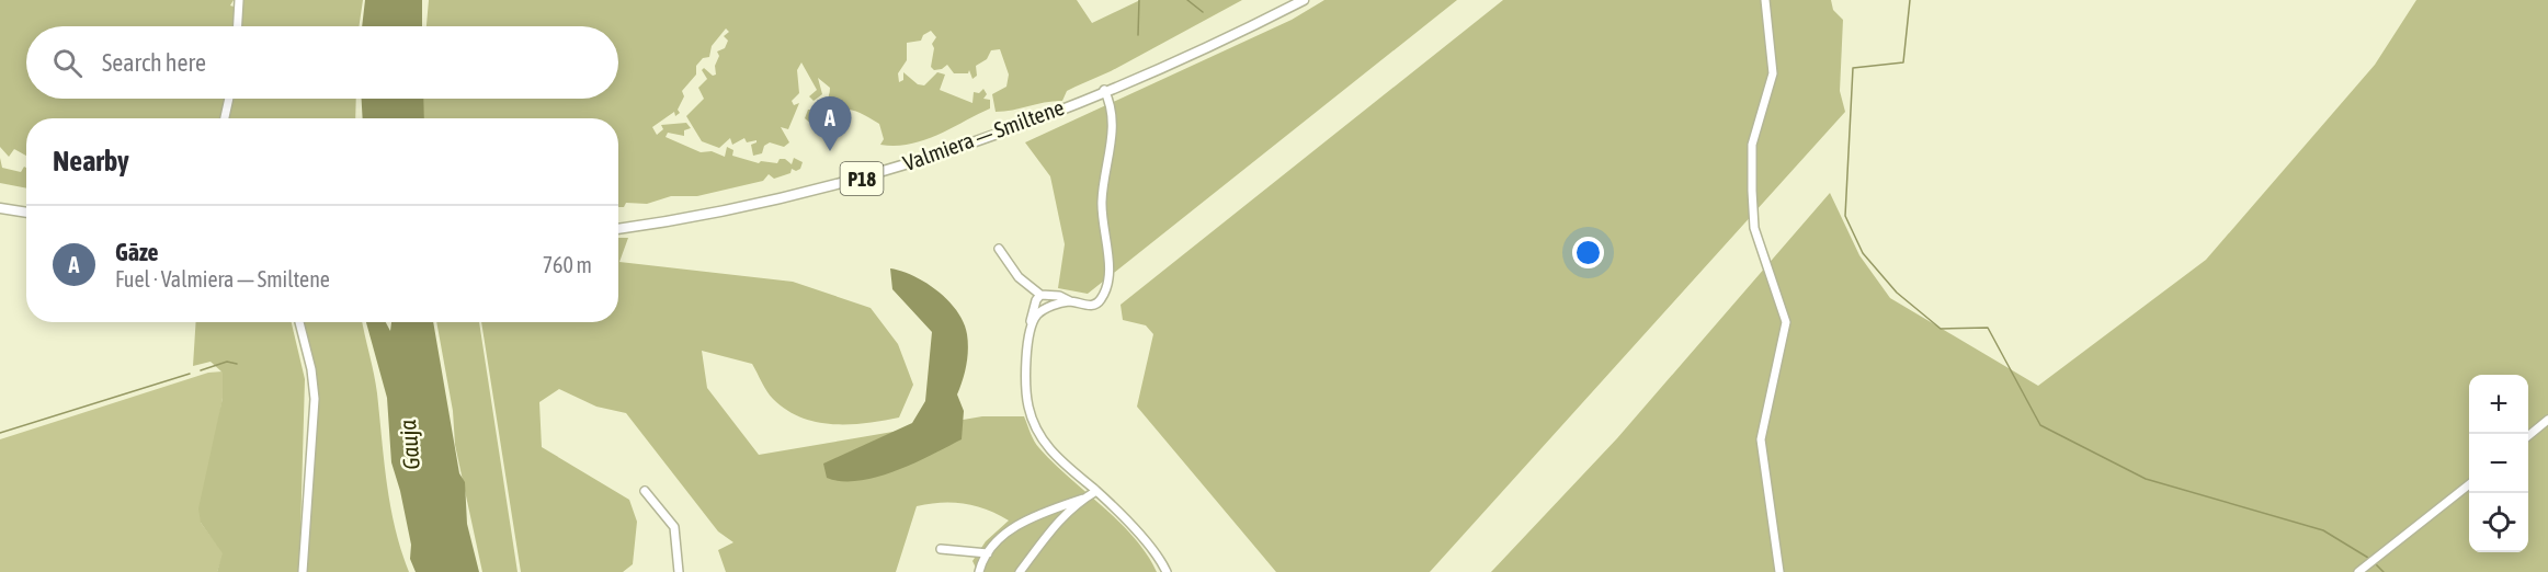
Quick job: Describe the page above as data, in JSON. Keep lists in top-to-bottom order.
{
  "streets": {
    "main road": ["Valmiera — Smiltene", "P18"]
  },
  "water": ["Gauja"],
  "page": {
    "search": "Search here",
    "pins": "A",
    "heading": "Nearby",
    "list": [
      {
        "mark": "A",
        "name": "Gāze",
        "note": "Fuel · Valmiera — Smiltene",
        "value": "760 m"
      }
    ],
    "map_buttons": ["+", "−"]
  }
}
